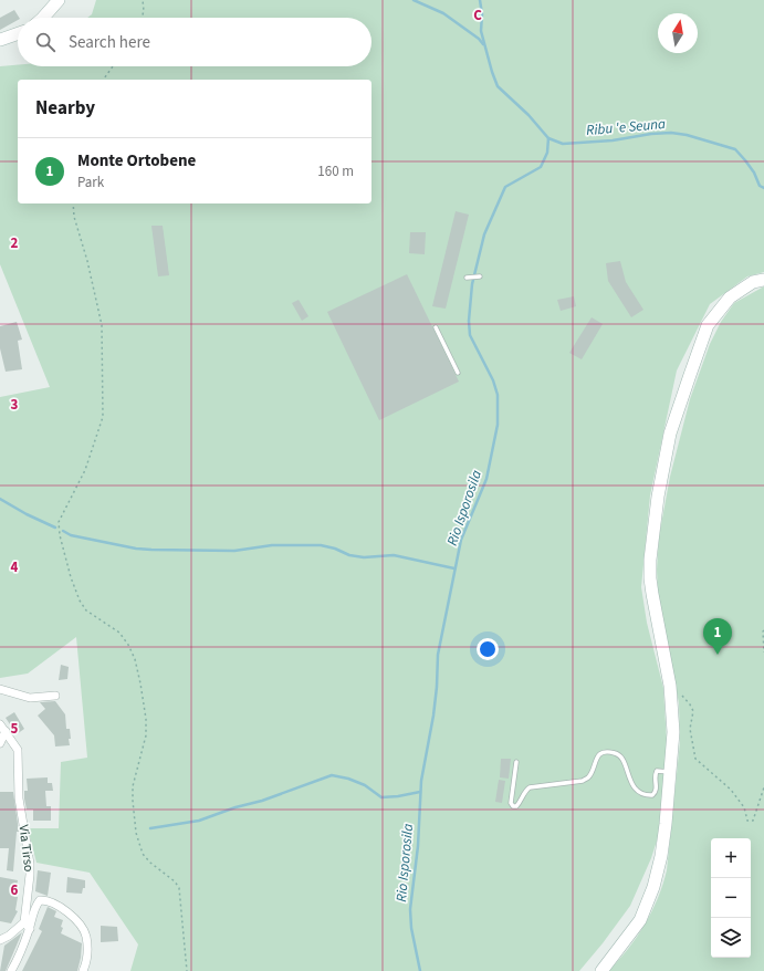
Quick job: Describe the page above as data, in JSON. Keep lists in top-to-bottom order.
{
  "streets": {
    "street": ["Via Tirso"]
  },
  "water": ["Ribu 'e Seuna", "Rio Isporosila"],
  "north": "top",
  "page": {
    "search": "Search here",
    "heading": "Nearby",
    "list": [
      {
        "mark": "1",
        "name": "Monte Ortobene",
        "note": "Park",
        "value": "160 m"
      }
    ],
    "pins": "1",
    "map_buttons": ["+", "−"]
  },
  "grid": {
    "columns": ["C"],
    "rows": [
      "2",
      "3",
      "4",
      "5",
      "6"
    ]
  }
}
